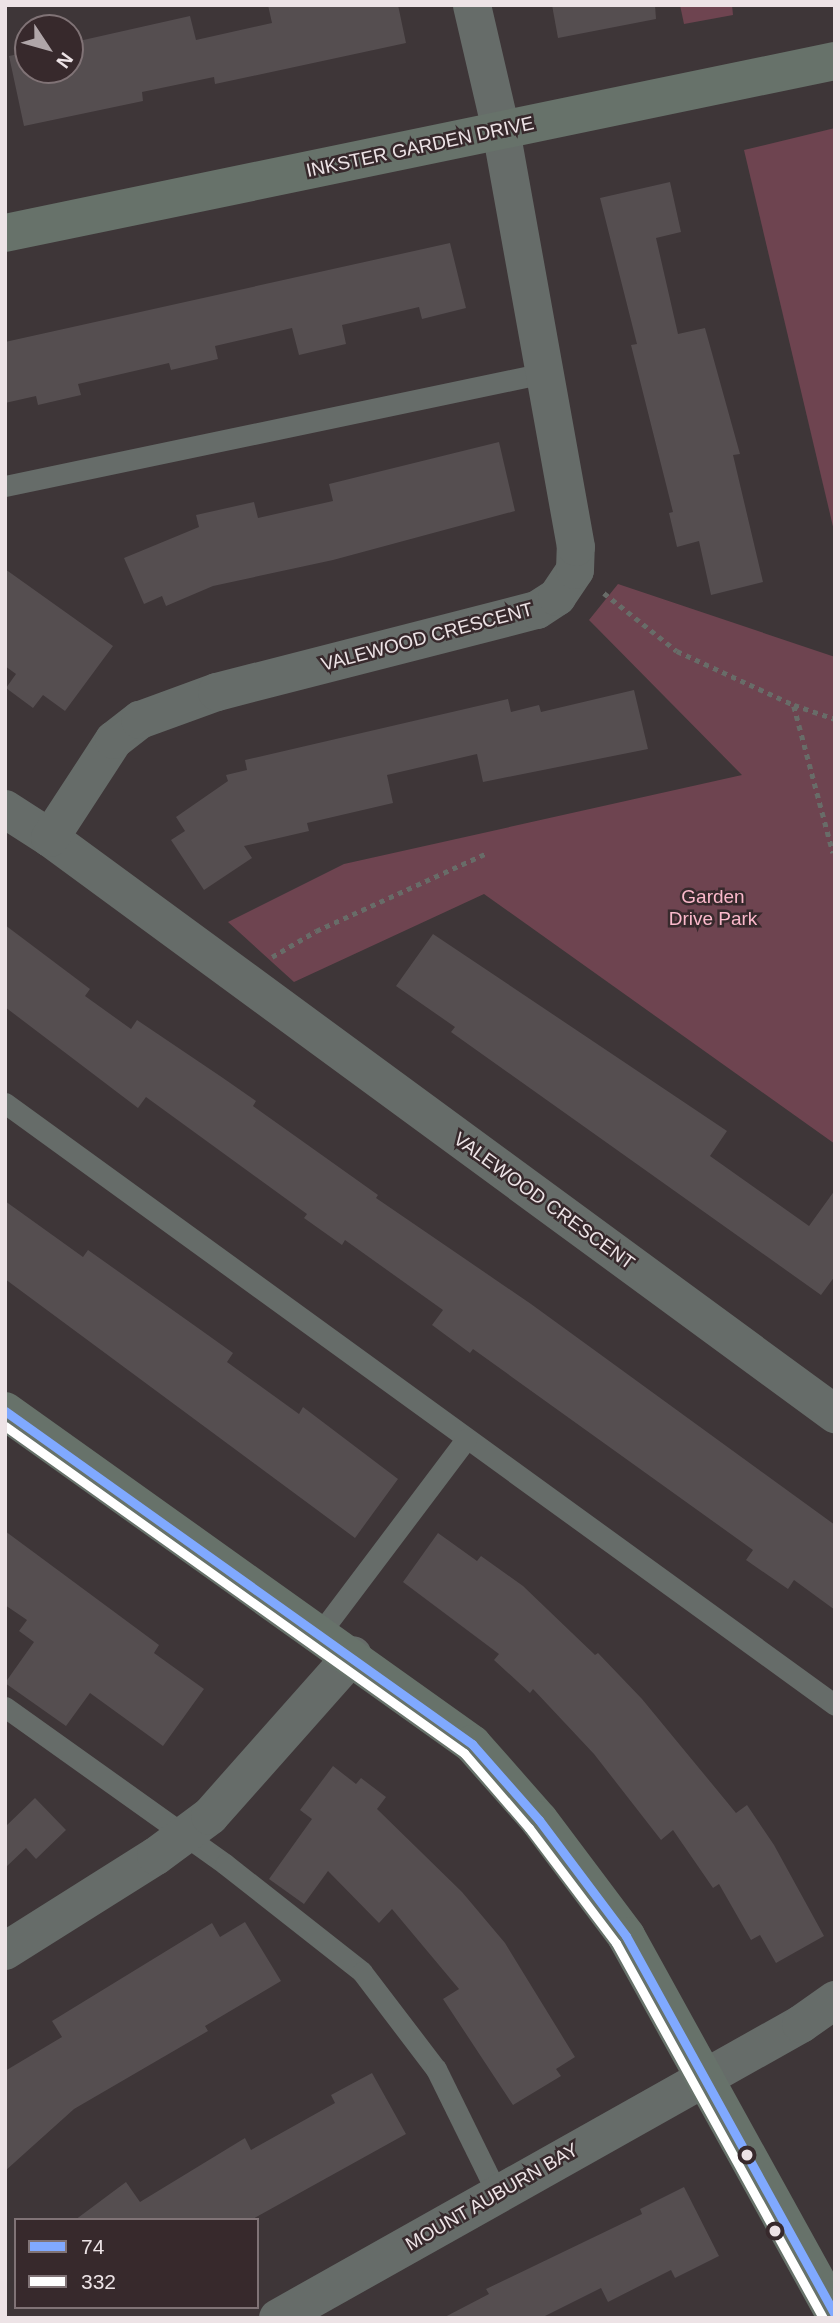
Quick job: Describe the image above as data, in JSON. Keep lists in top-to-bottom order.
{
  "streets": {
    "street": ["INKSTER GARDEN DRIVE", "VALEWOOD CRESCENT", "MOUNT AUBURN BAY"]
  },
  "parks": ["Garden Drive Park"],
  "lines": ["transit line 74", "transit line 332"],
  "legend": ["74", "332"],
  "north": "bottom right"
}
